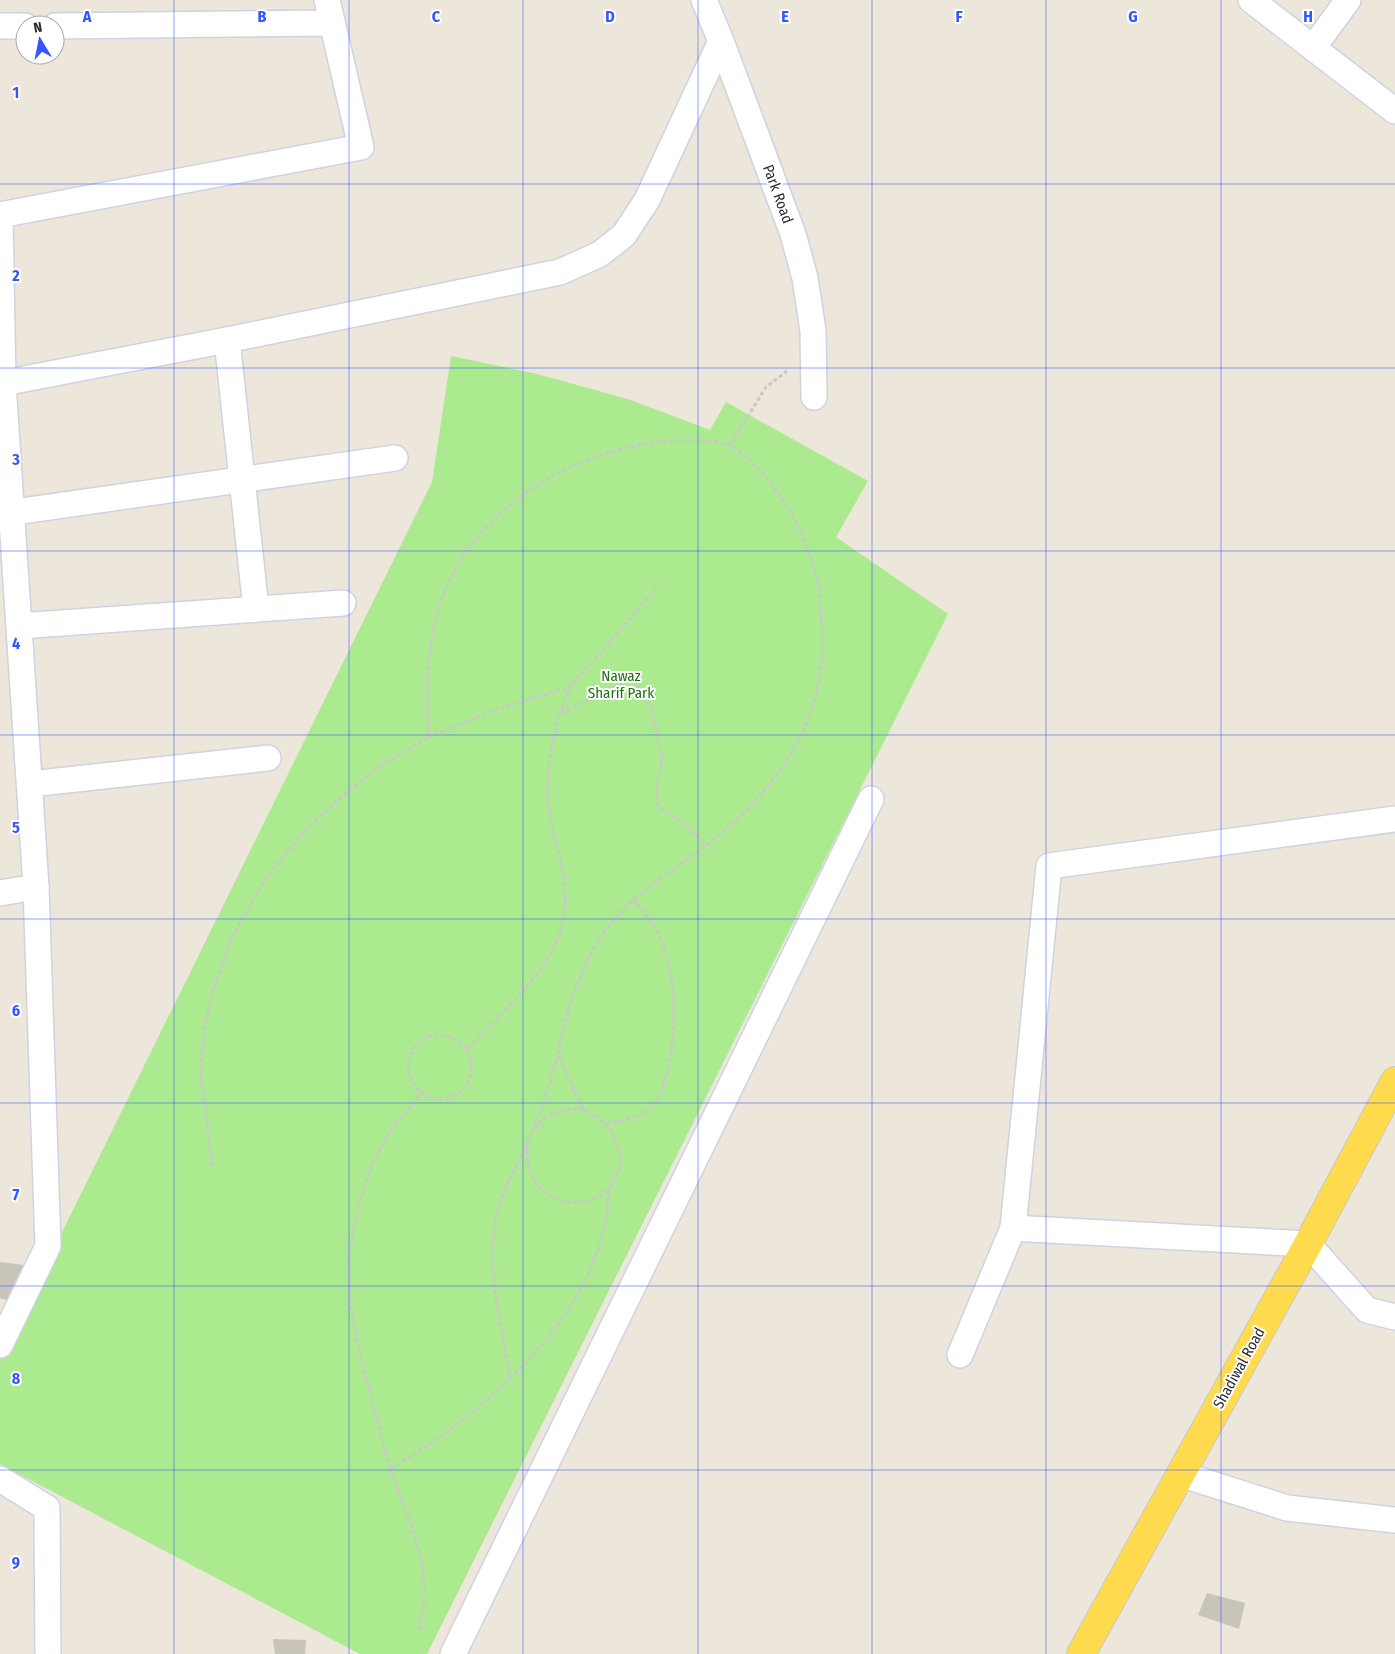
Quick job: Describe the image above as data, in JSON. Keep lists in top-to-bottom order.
{
  "streets": {
    "main road": ["Shadiwal Road"],
    "street": ["Park Road"]
  },
  "parks": ["Nawaz Sharif Park"],
  "north": "top",
  "grid": {
    "columns": [
      "A",
      "B",
      "C",
      "D",
      "E",
      "F",
      "G",
      "H"
    ],
    "rows": [
      "1",
      "2",
      "3",
      "4",
      "5",
      "6",
      "7",
      "8",
      "9"
    ]
  }
}
